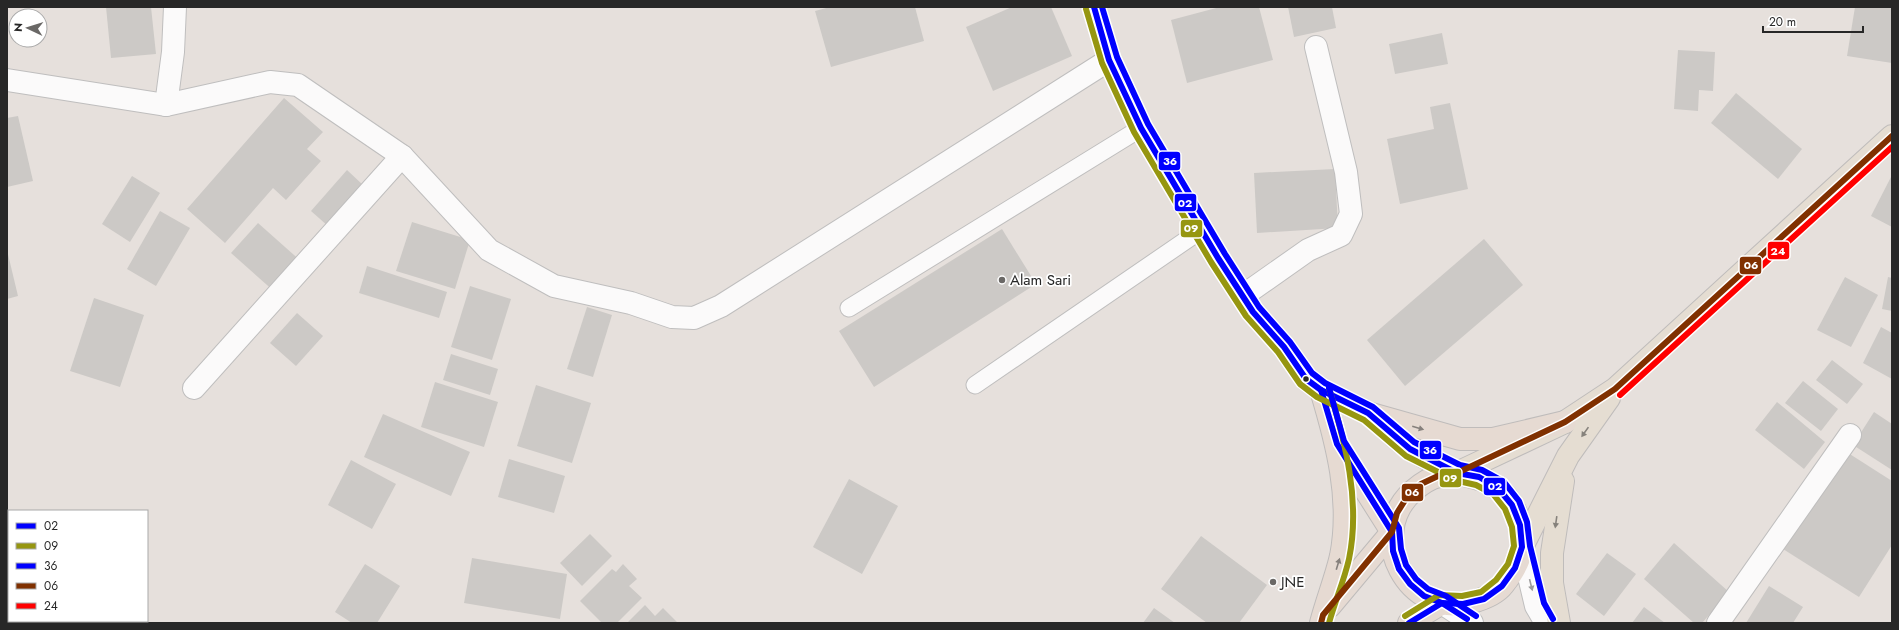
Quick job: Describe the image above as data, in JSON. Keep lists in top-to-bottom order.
{
  "places": ["Alam Sari", "JNE"],
  "lines": [
    "transit line 02",
    "transit line 36",
    "transit line 09",
    "transit line 06",
    "transit line 24"
  ],
  "legend": [
    "02",
    "09",
    "36",
    "06",
    "24"
  ],
  "scale_bar": "20 m",
  "north": "left"
}
